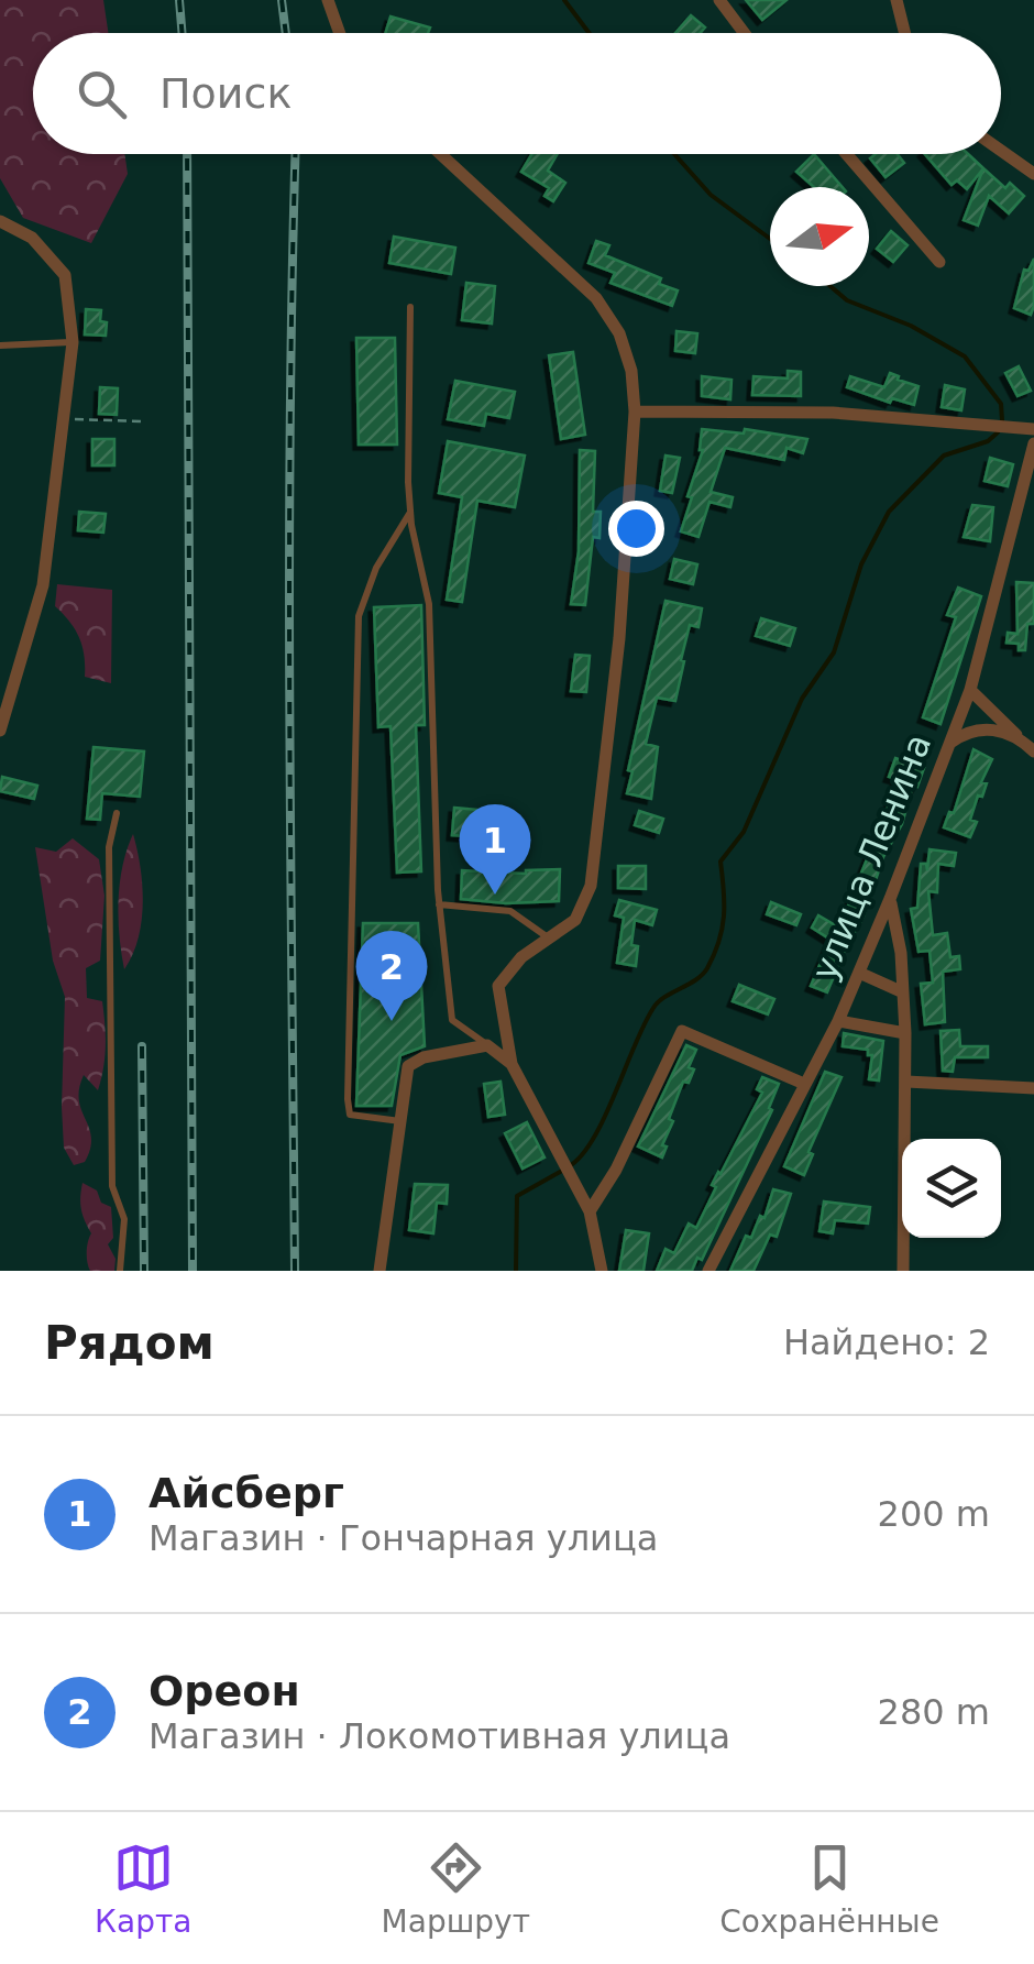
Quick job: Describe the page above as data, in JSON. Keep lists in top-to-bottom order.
{
  "streets": {
    "street": ["улица Ленина"]
  },
  "north": "right",
  "page": {
    "search": "Поиск",
    "pins": ["1", "2"],
    "heading": ["Рядом", "Найдено: 2"],
    "list": [
      {
        "mark": "1",
        "name": "Айсберг",
        "note": "Магазин · Гончарная улица",
        "value": "200 m"
      },
      {
        "mark": "2",
        "name": "Ореон",
        "note": "Магазин · Локомотивная улица",
        "value": "280 m"
      }
    ],
    "nav": ["Карта", "Маршрут", "Сохранённые"]
  }
}
